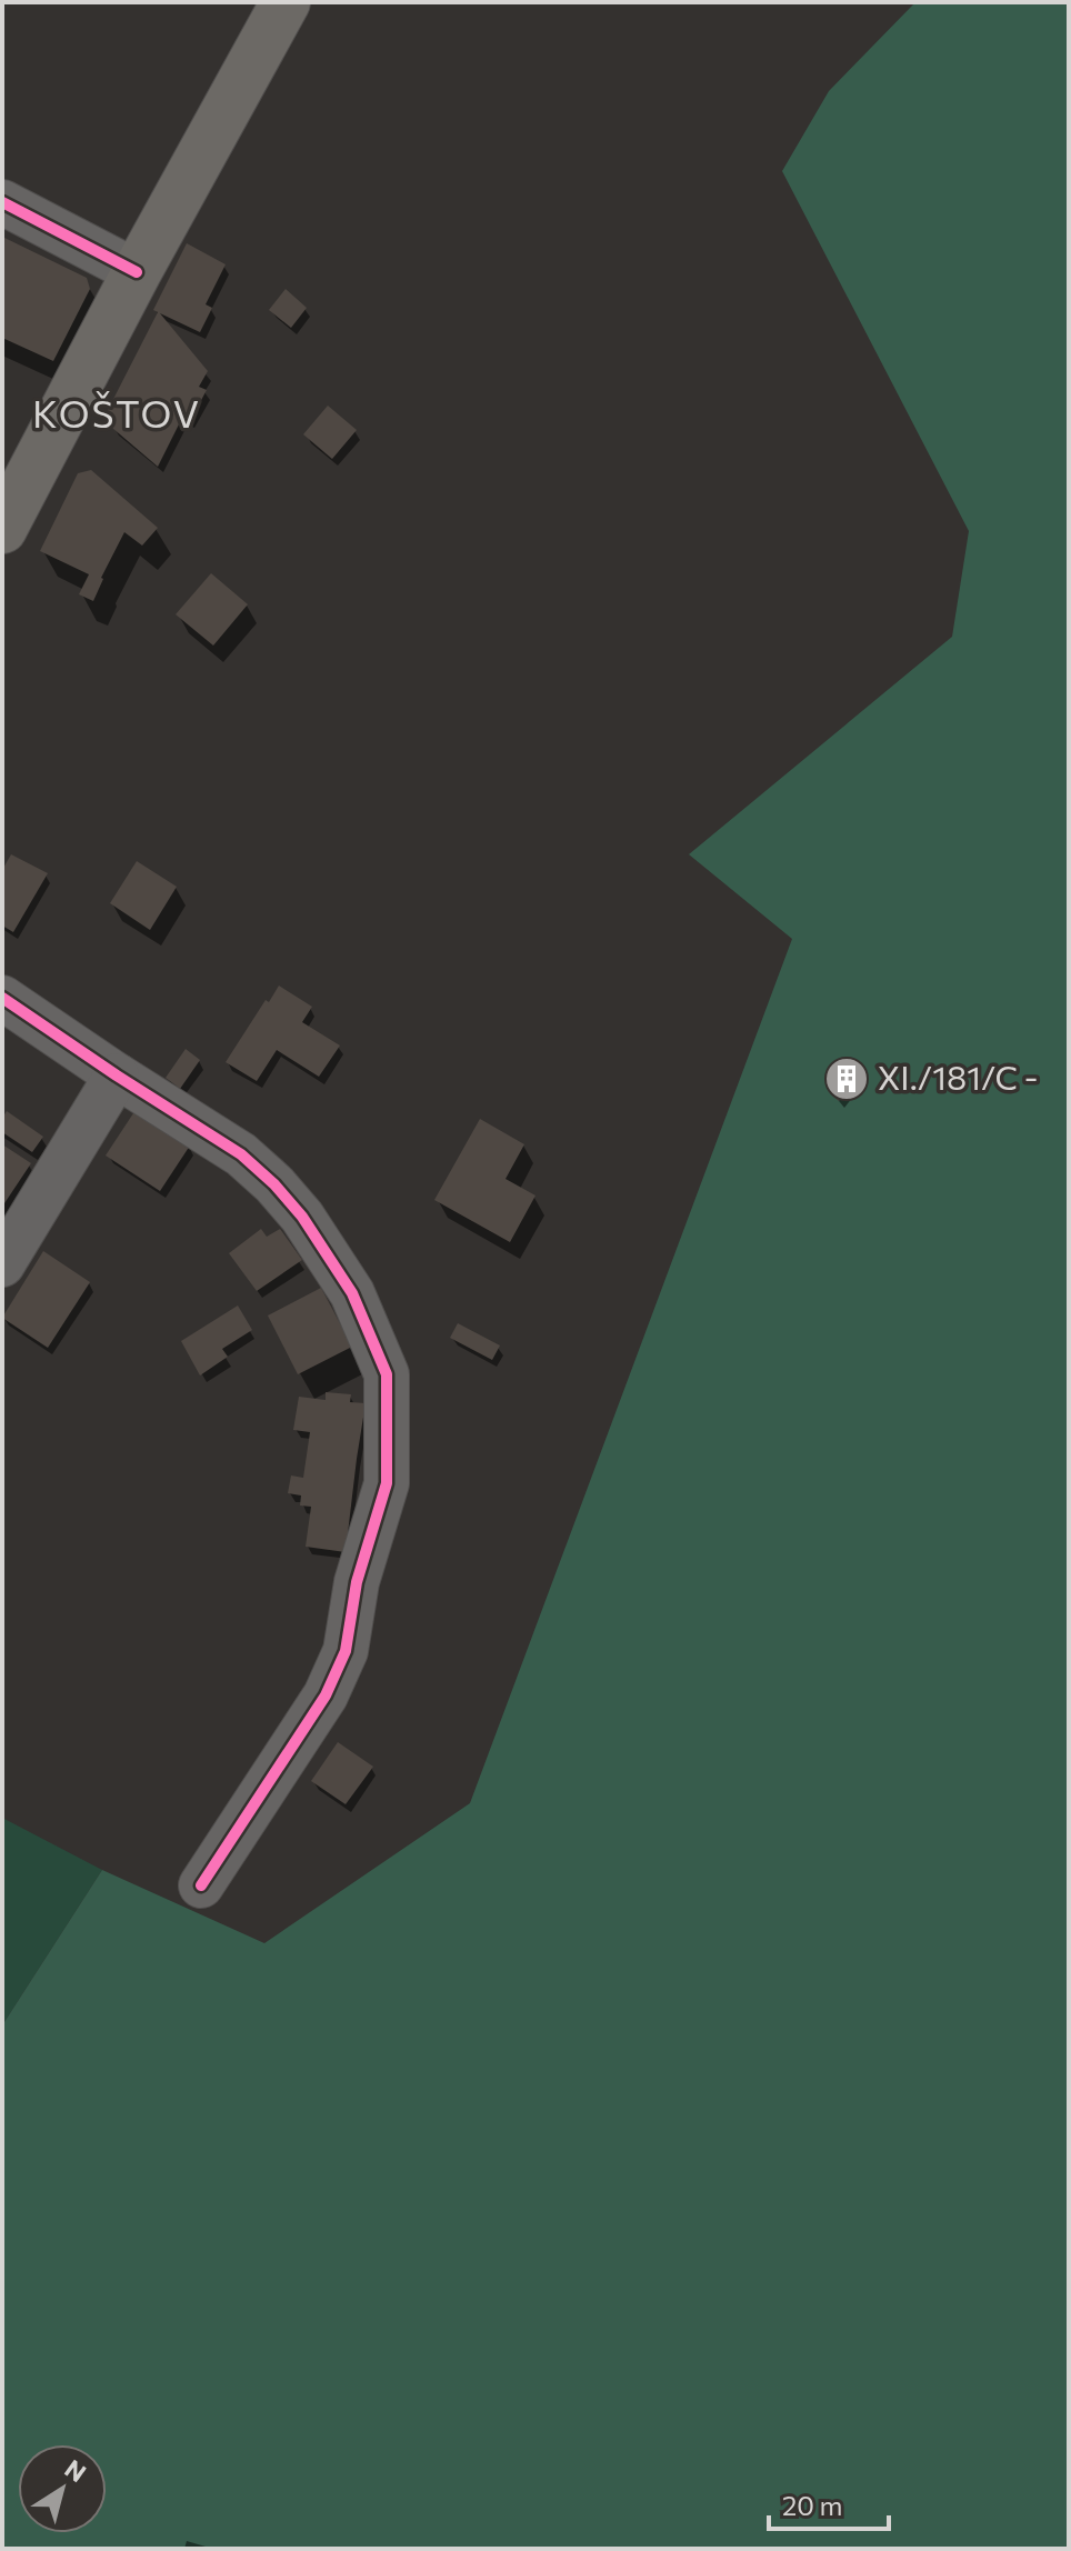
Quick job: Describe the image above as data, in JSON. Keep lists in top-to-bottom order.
{
  "districts": ["KOŠTOV"],
  "places": {
    "building": ["XI./181/C -"]
  },
  "scale_bar": "20 m",
  "north": "top right"
}
